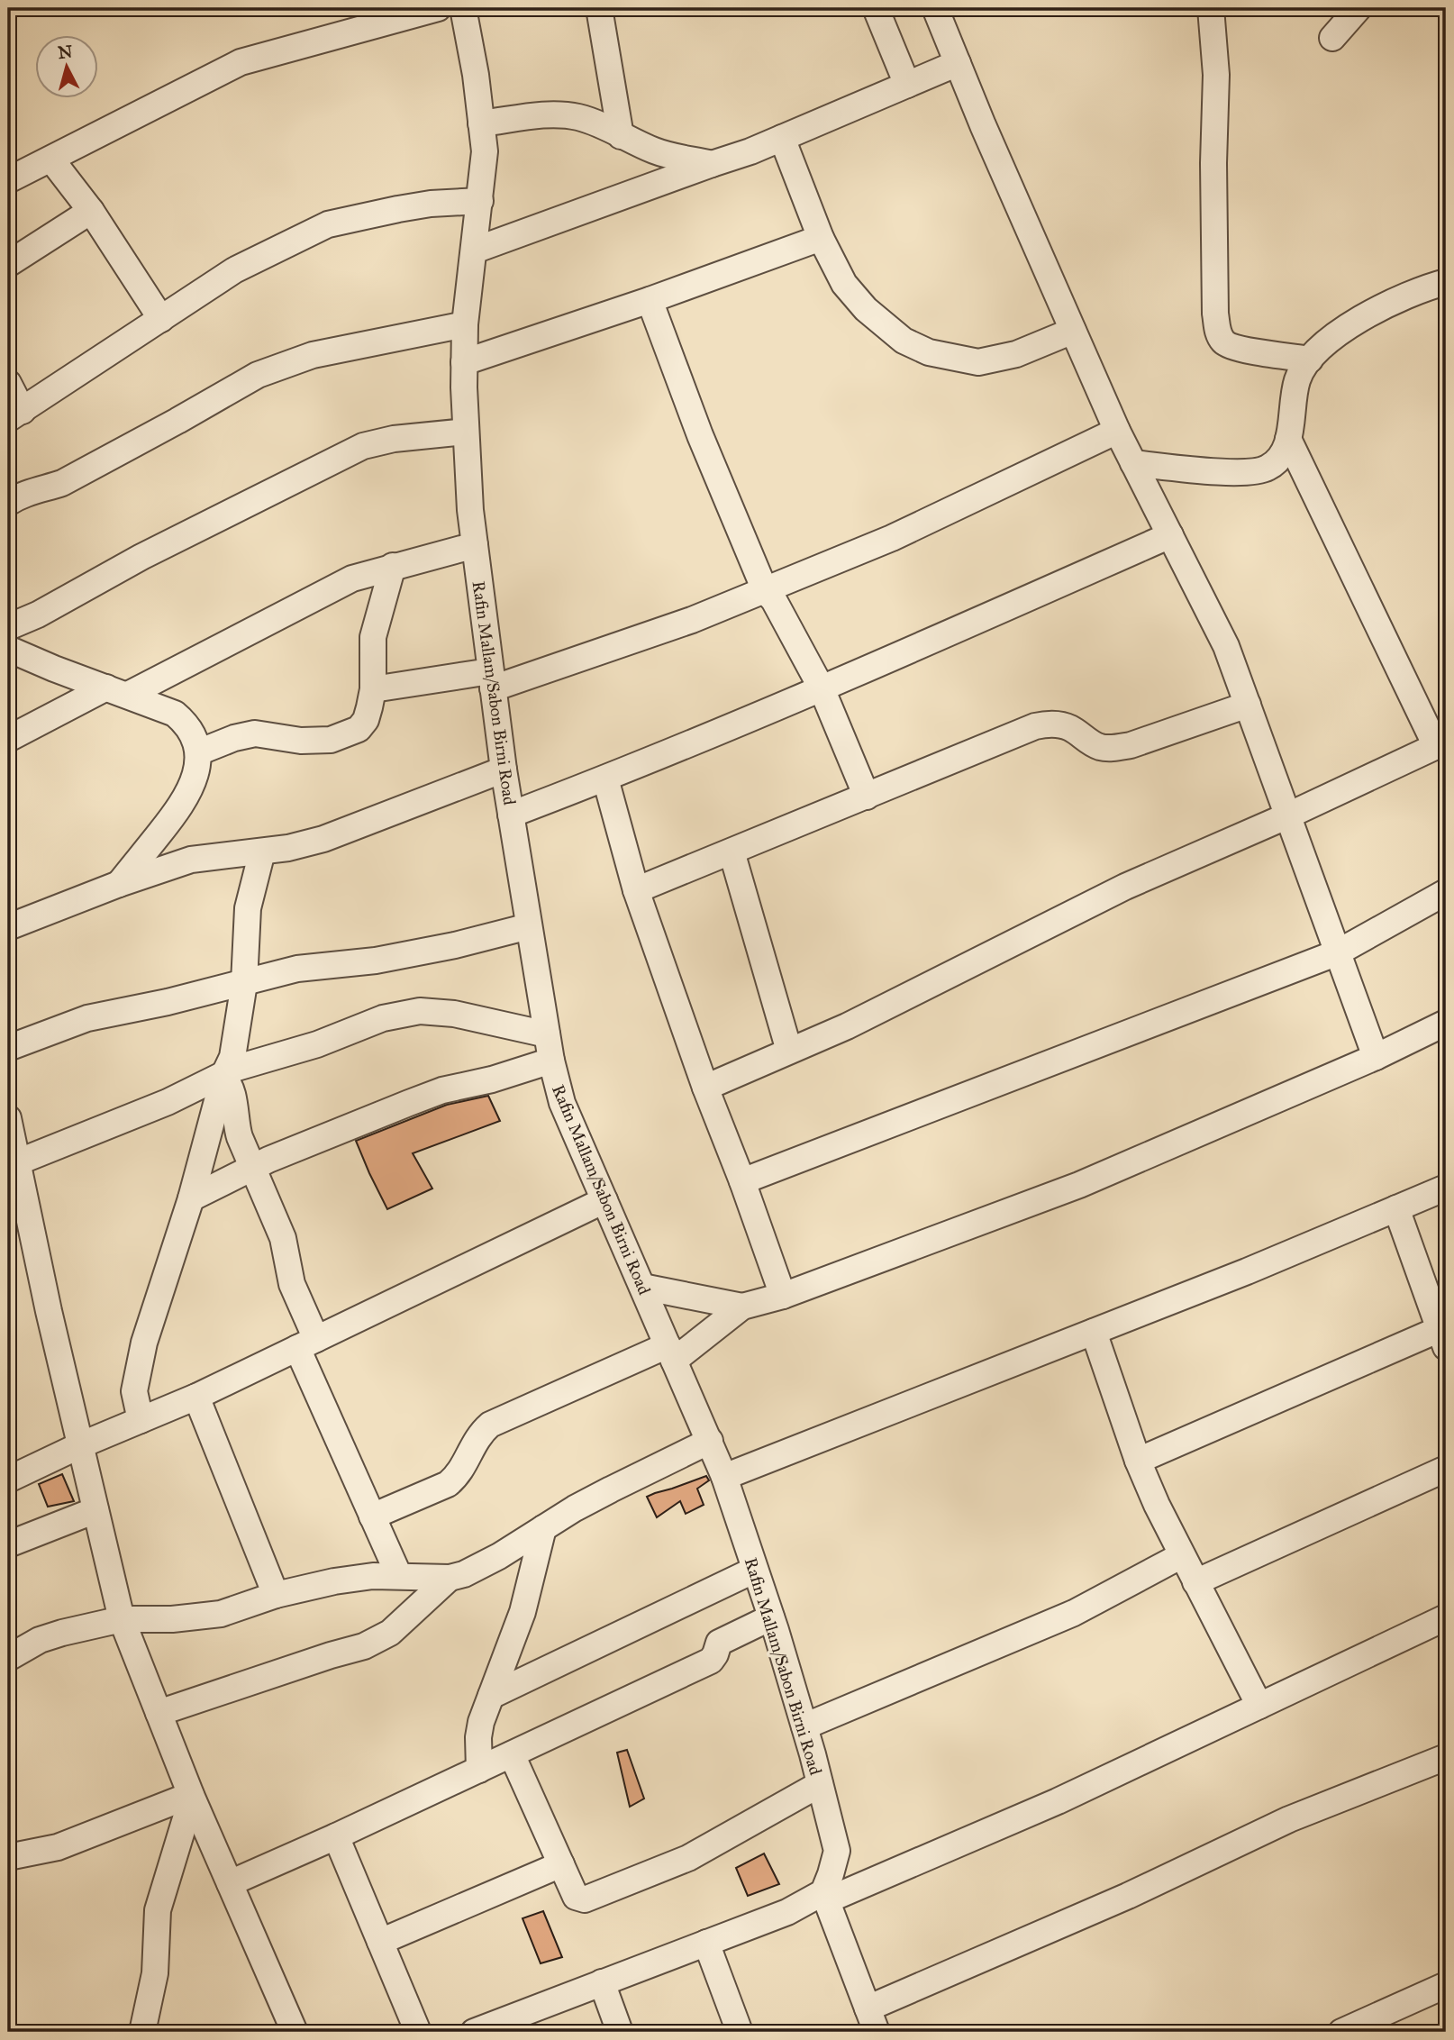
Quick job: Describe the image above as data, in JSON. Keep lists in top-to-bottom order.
{
  "streets": {
    "street": ["Rafin Mallam/Sabon Birni Road"]
  },
  "north": "top"
}
